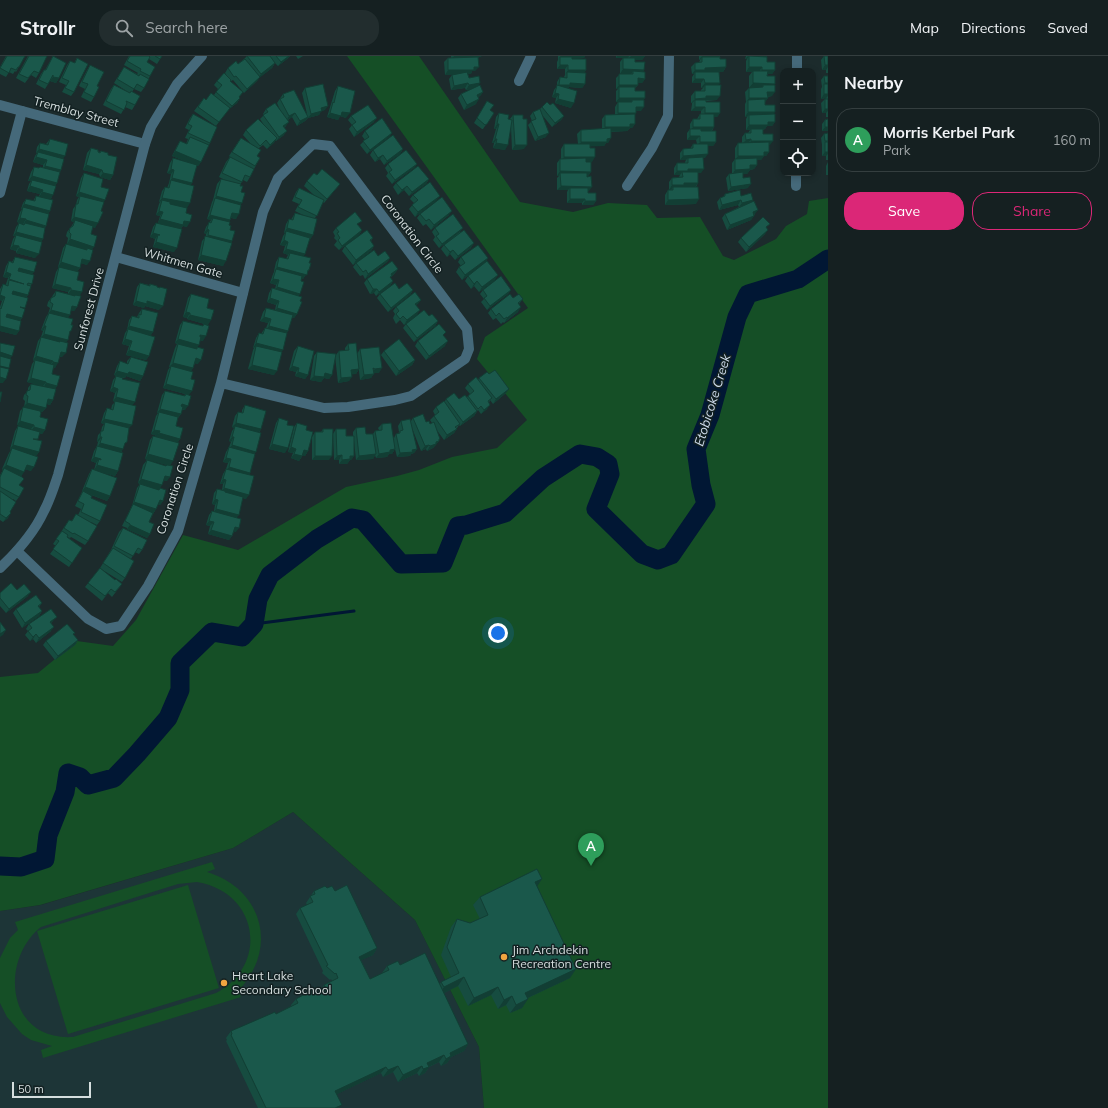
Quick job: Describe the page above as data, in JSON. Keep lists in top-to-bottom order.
{
  "streets": {
    "street": [
      "Tremblay Street",
      "Coronation Circle",
      "Whitmen Gate",
      "Sunforest Drive"
    ]
  },
  "crossings": [
    ["Tremblay Street", "Sunforest Drive"],
    ["Coronation Circle", "Whitmen Gate"],
    ["Coronation Circle", "Sunforest Drive"],
    ["Whitmen Gate", "Sunforest Drive"]
  ],
  "water": ["Etobicoke Creek"],
  "places": ["Jim Archdekin Recreation Centre", "Heart Lake Secondary School"],
  "scale_bar": "50 m",
  "page": {
    "header": "Strollr",
    "search": "Search here",
    "nav": ["Map", "Directions", "Saved"],
    "heading": "Nearby",
    "map_buttons": ["+", "−"],
    "list": [
      {
        "mark": "A",
        "name": "Morris Kerbel Park",
        "note": "Park",
        "value": "160 m"
      }
    ],
    "buttons": ["Save", "Share"],
    "pins": "A",
    "scale": "50 m"
  }
}
